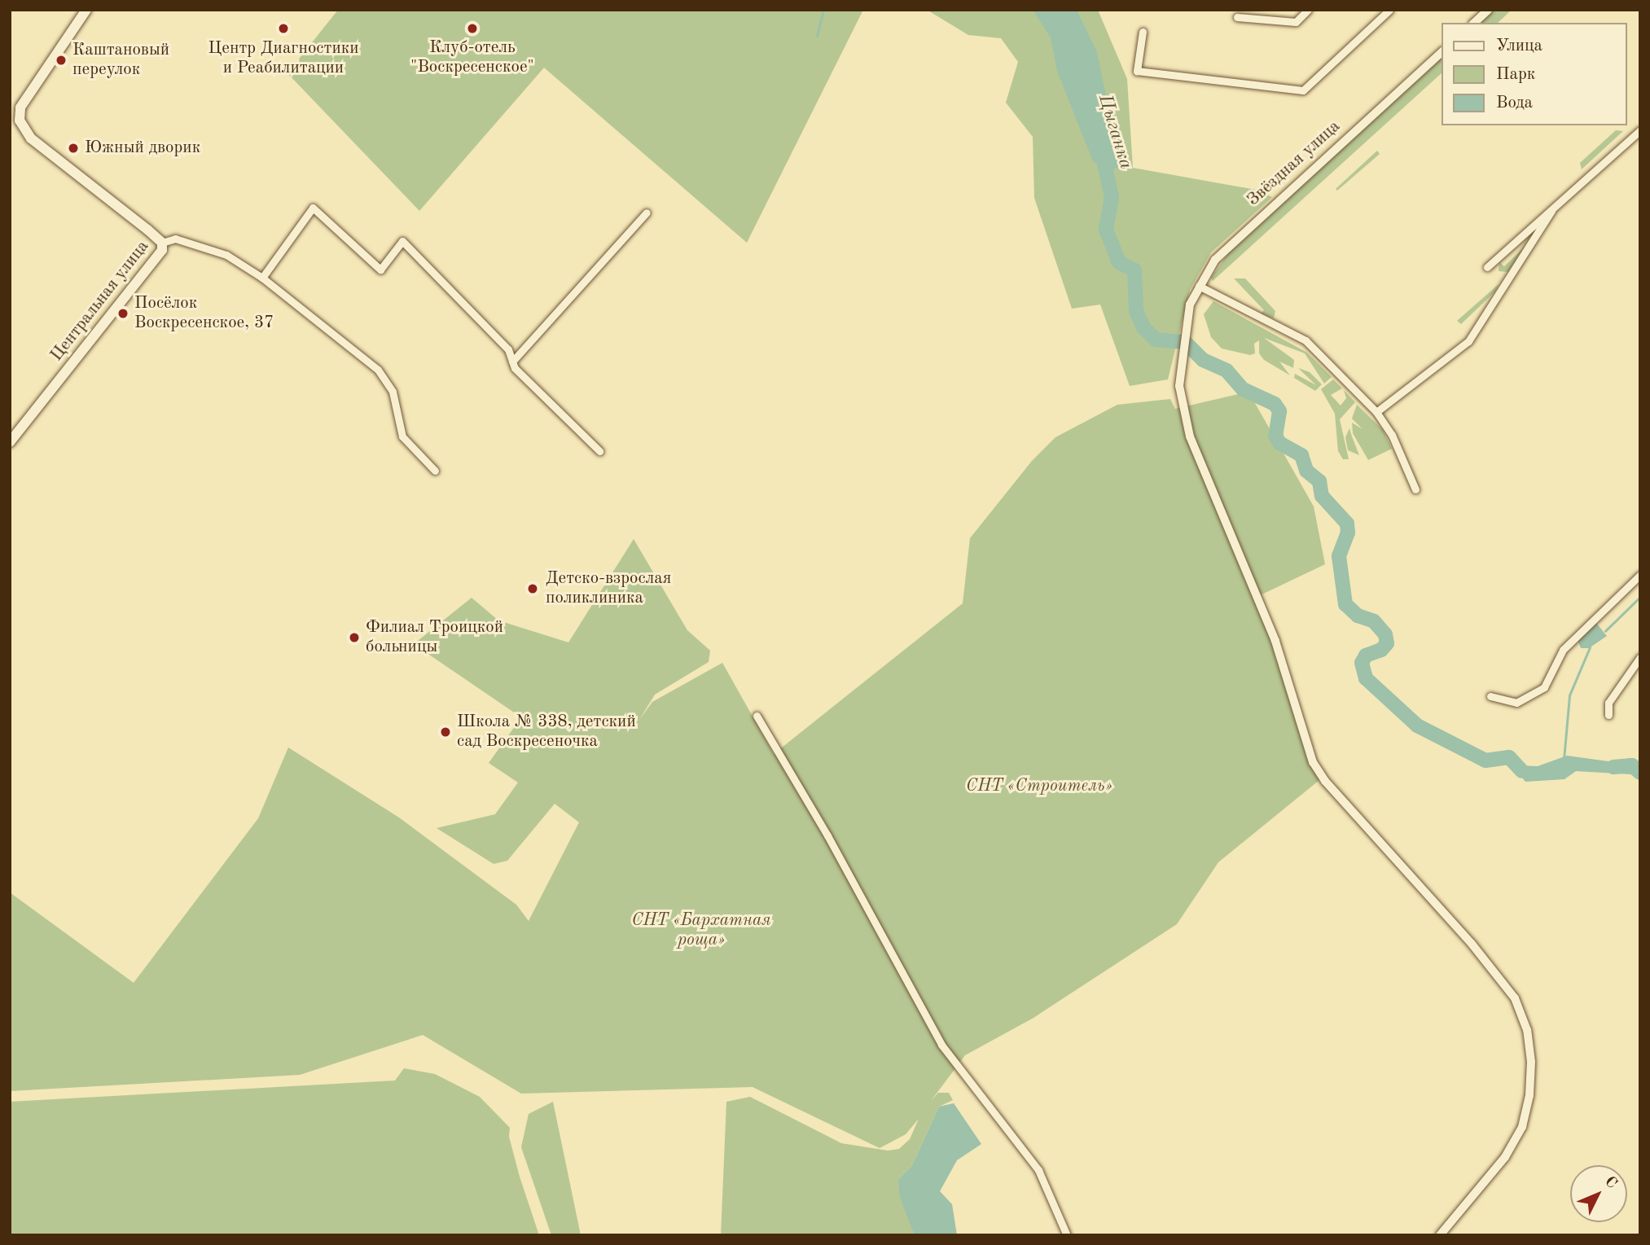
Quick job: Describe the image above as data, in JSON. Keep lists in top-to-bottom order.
{
  "streets": {
    "main road": ["Центральная улица"],
    "street": ["Звёздная улица"]
  },
  "water": ["Цыганка"],
  "parks": ["СНТ «Строитель»", "СНТ «Бархатная роща»"],
  "places": [
    "Центр Диагностики и Реабилитации",
    "Клуб-отель \"Воскресенское\"",
    "Каштановый переулок",
    "Южный дворик",
    "Посёлок Воскресенское, 37",
    "Детско-взрослая поликлиника",
    "Филиал Троицкой больницы",
    "Школа № 338, детский сад Воскресеночка"
  ],
  "legend": ["Улица", "Парк", "Вода"],
  "north": "top right"
}
